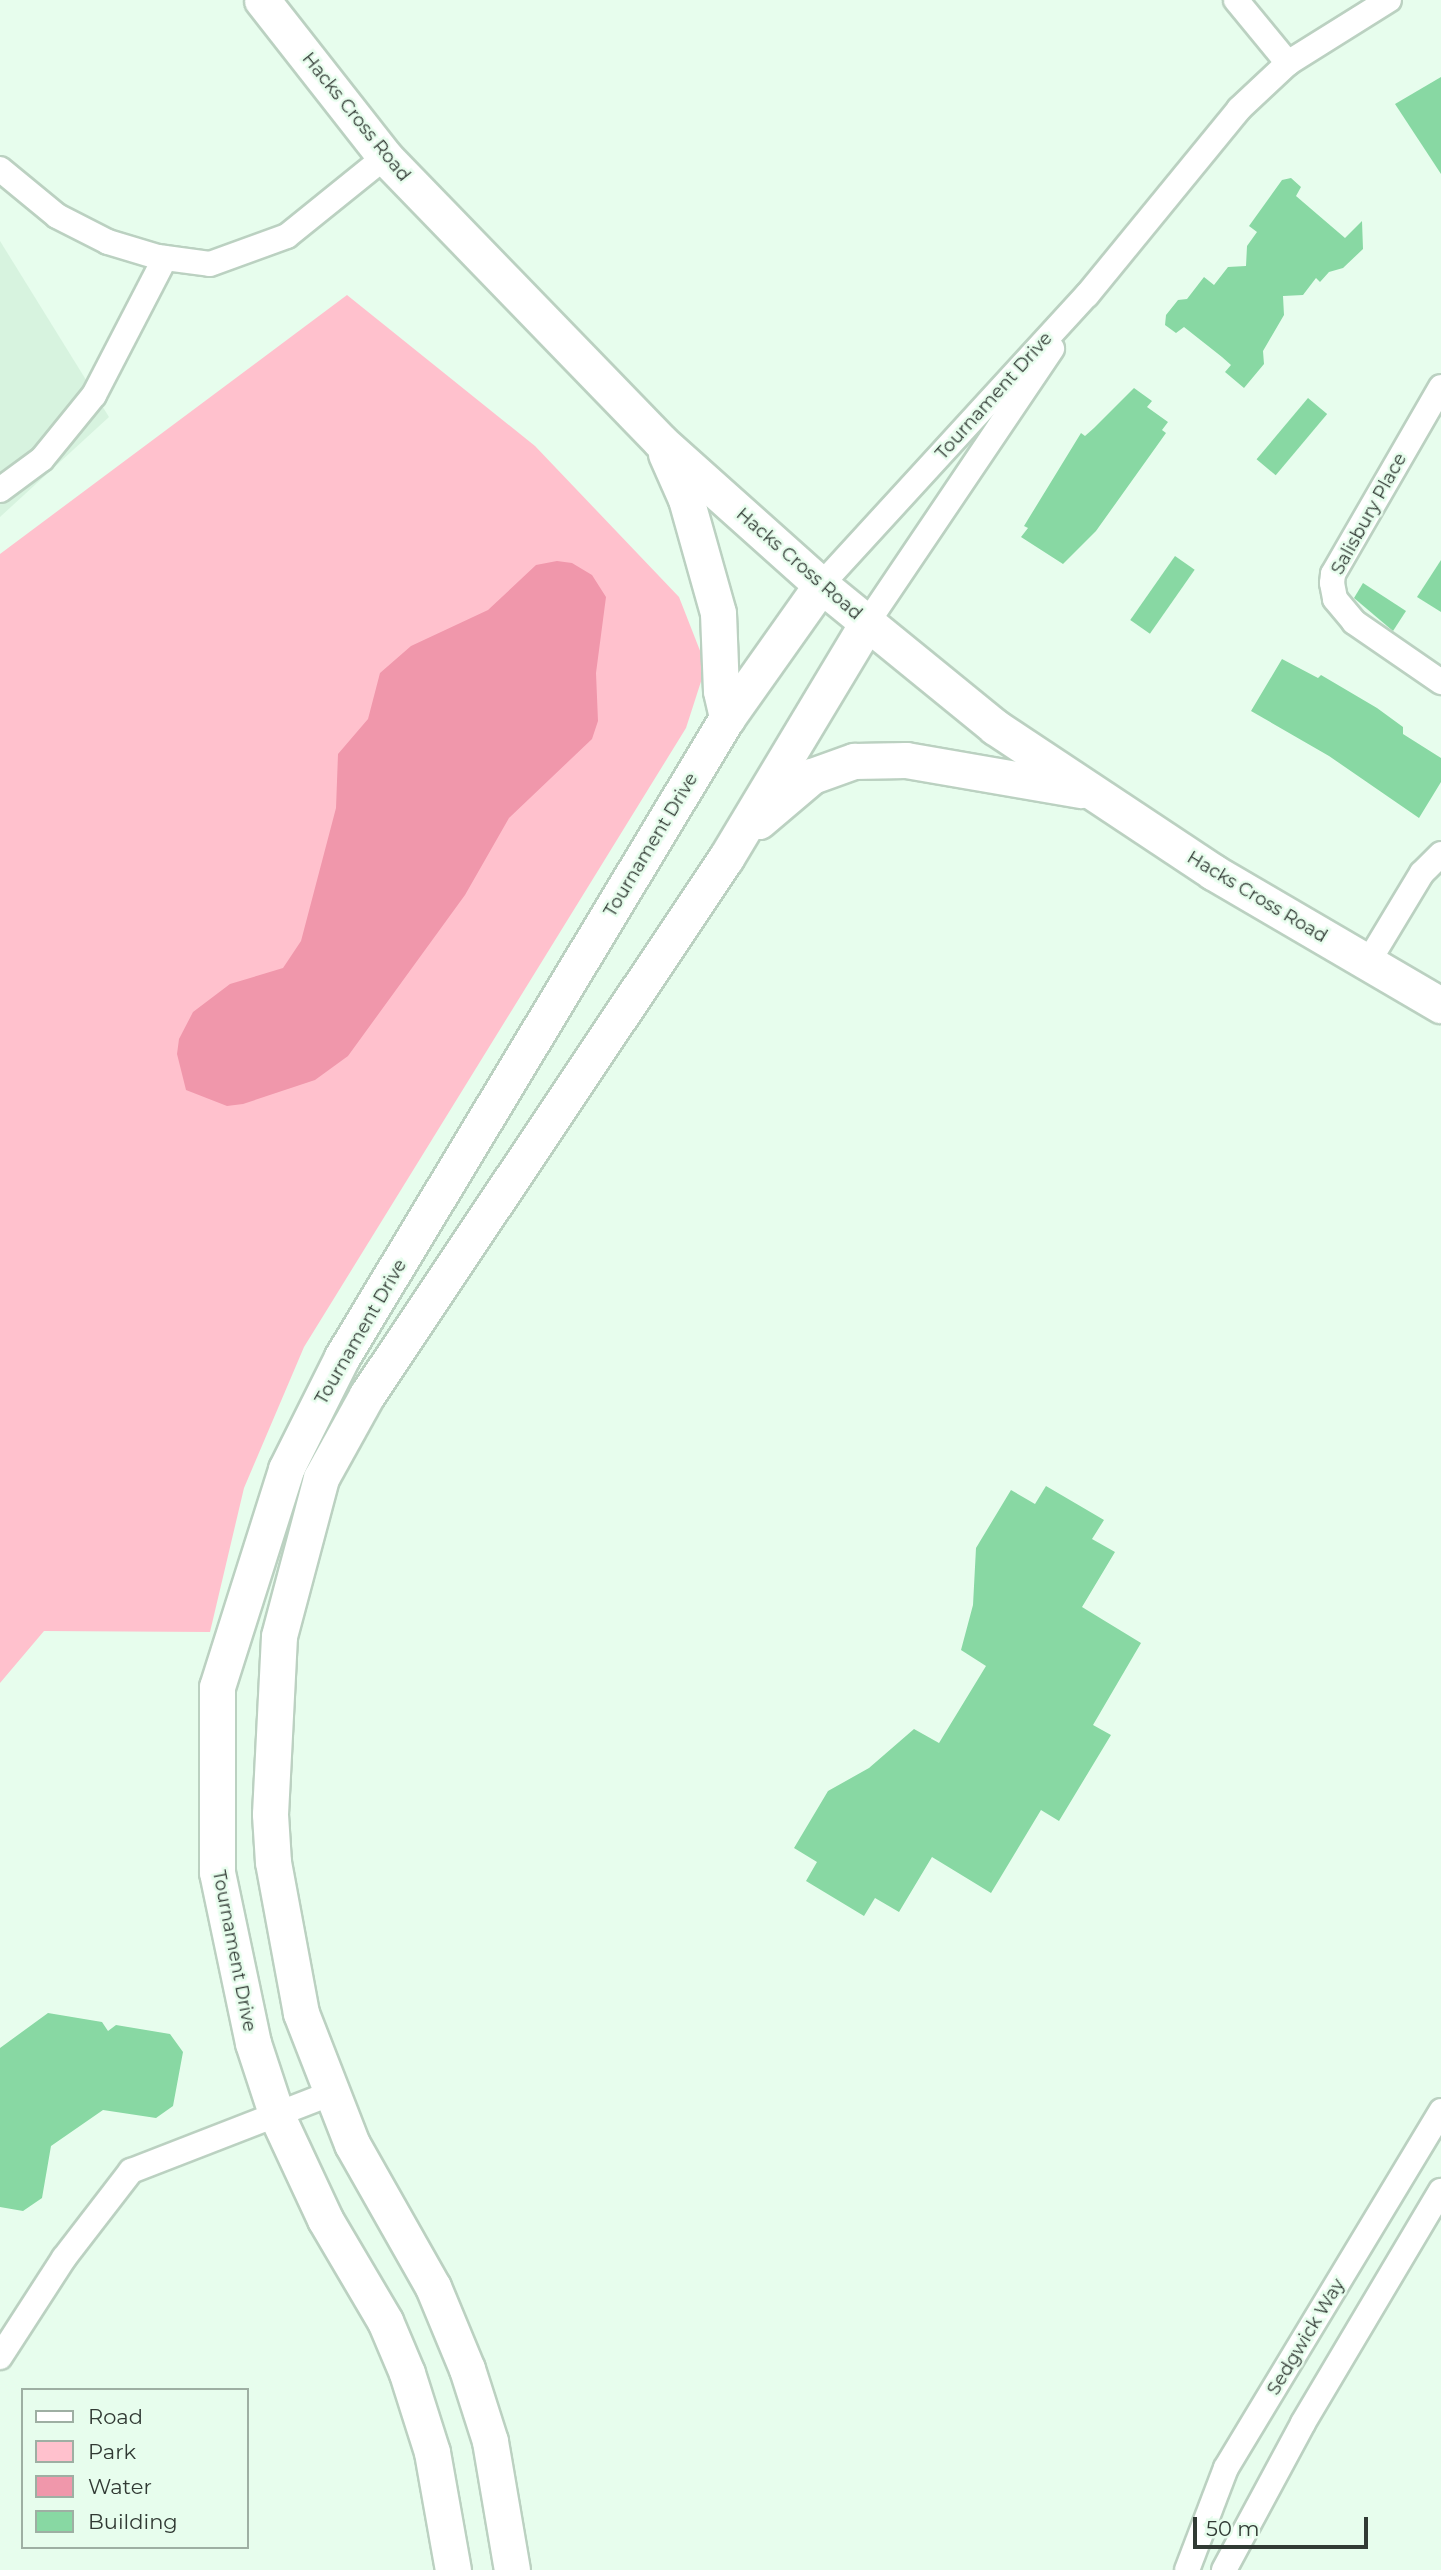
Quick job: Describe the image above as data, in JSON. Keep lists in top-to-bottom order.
{
  "streets": {
    "street": [
      "Hacks Cross Road",
      "Tournament Drive",
      "Salisbury Place",
      "Sedgwick Way"
    ]
  },
  "crossings": [
    ["Hacks Cross Road", "Tournament Drive"]
  ],
  "legend": [
    "Road",
    "Park",
    "Water",
    "Building"
  ],
  "scale_bar": "50 m"
}
